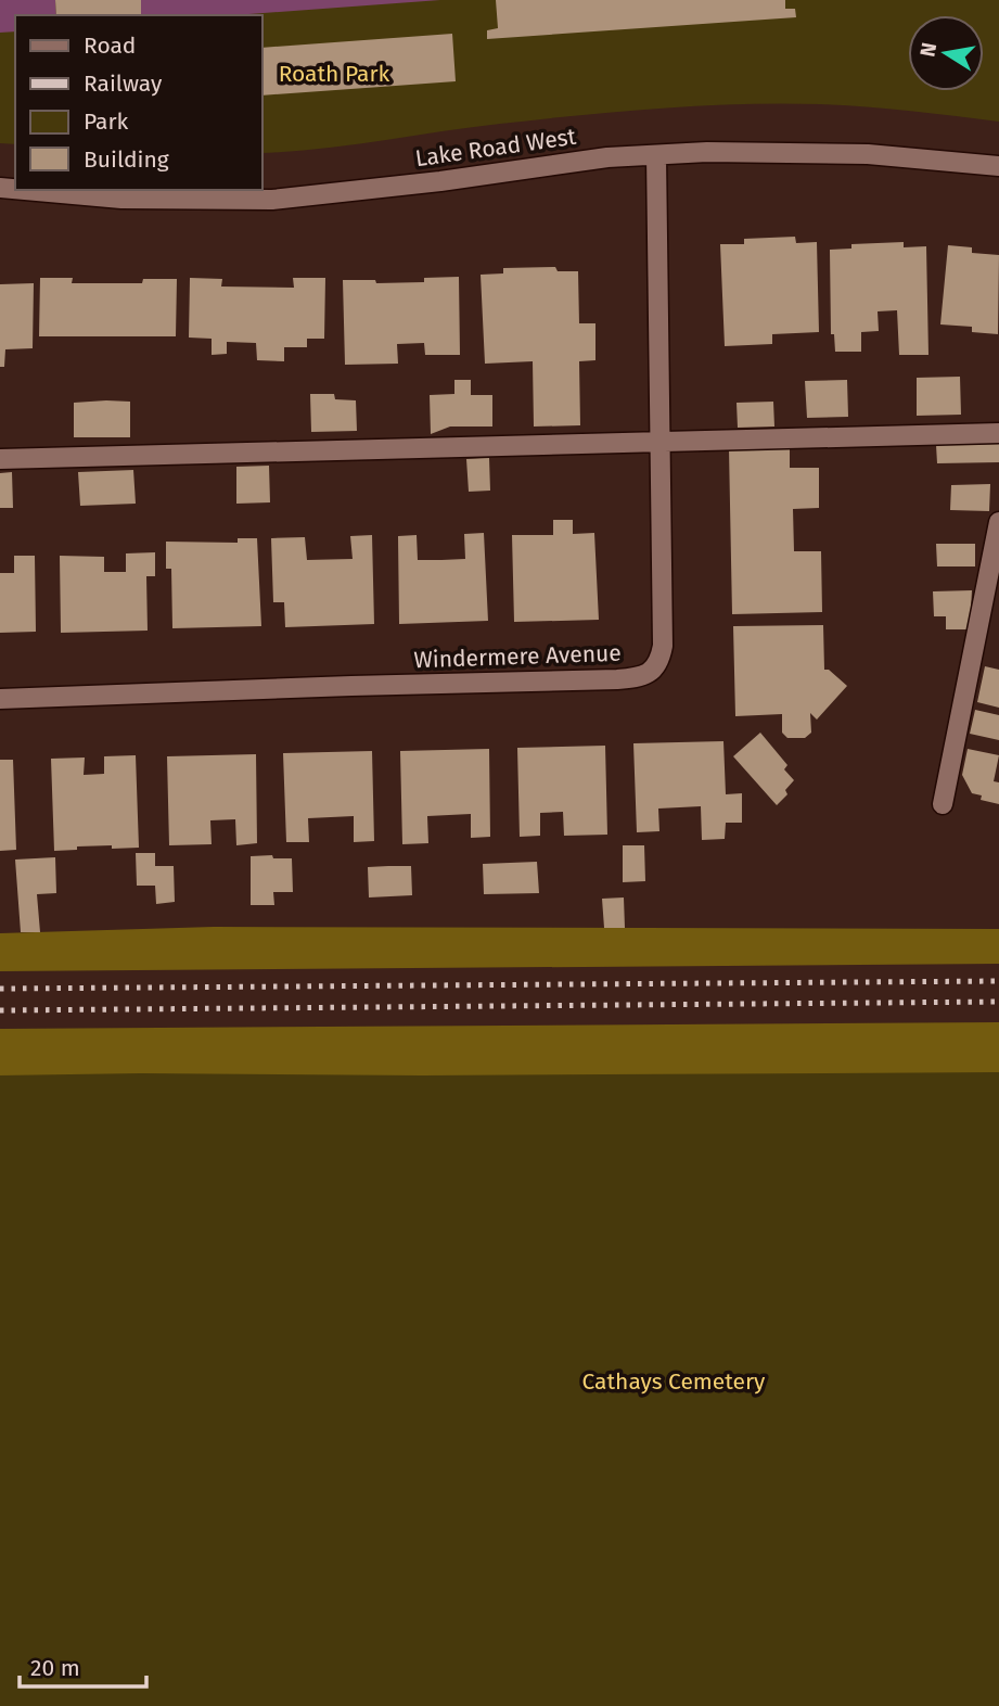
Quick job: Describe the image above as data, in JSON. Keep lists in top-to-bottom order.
{
  "streets": {
    "street": ["Lake Road West", "Windermere Avenue"]
  },
  "crossings": [
    ["Lake Road West", "Windermere Avenue"]
  ],
  "parks": ["Roath Park", "Cathays Cemetery"],
  "legend": [
    "Road",
    "Railway",
    "Park",
    "Building"
  ],
  "scale_bar": "20 m",
  "north": "left"
}
